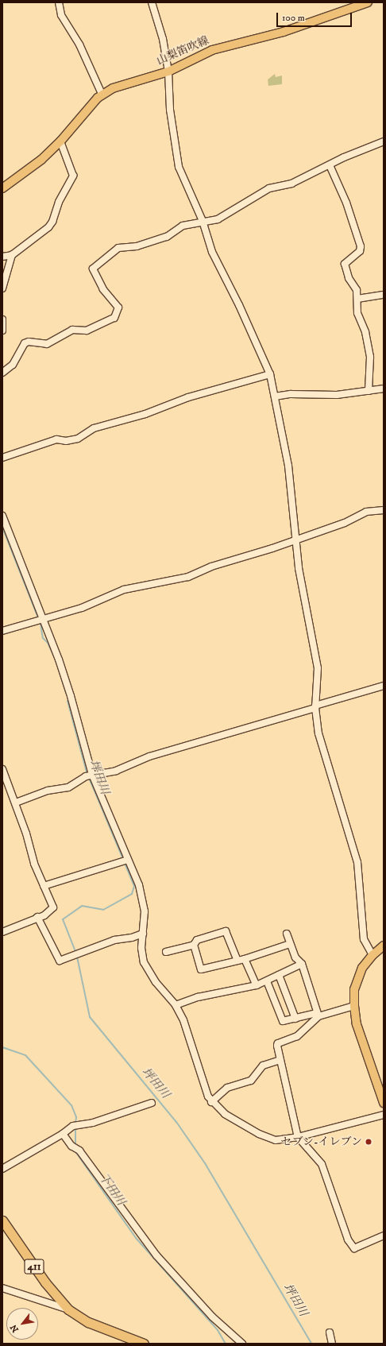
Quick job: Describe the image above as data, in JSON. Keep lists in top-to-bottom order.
{
  "streets": {
    "highway": ["411"],
    "main road": ["山梨笛吹線"]
  },
  "water": ["坪田川", "下田川"],
  "places": ["セブン-イレブン"],
  "scale_bar": "100 m",
  "north": "bottom left"
}
